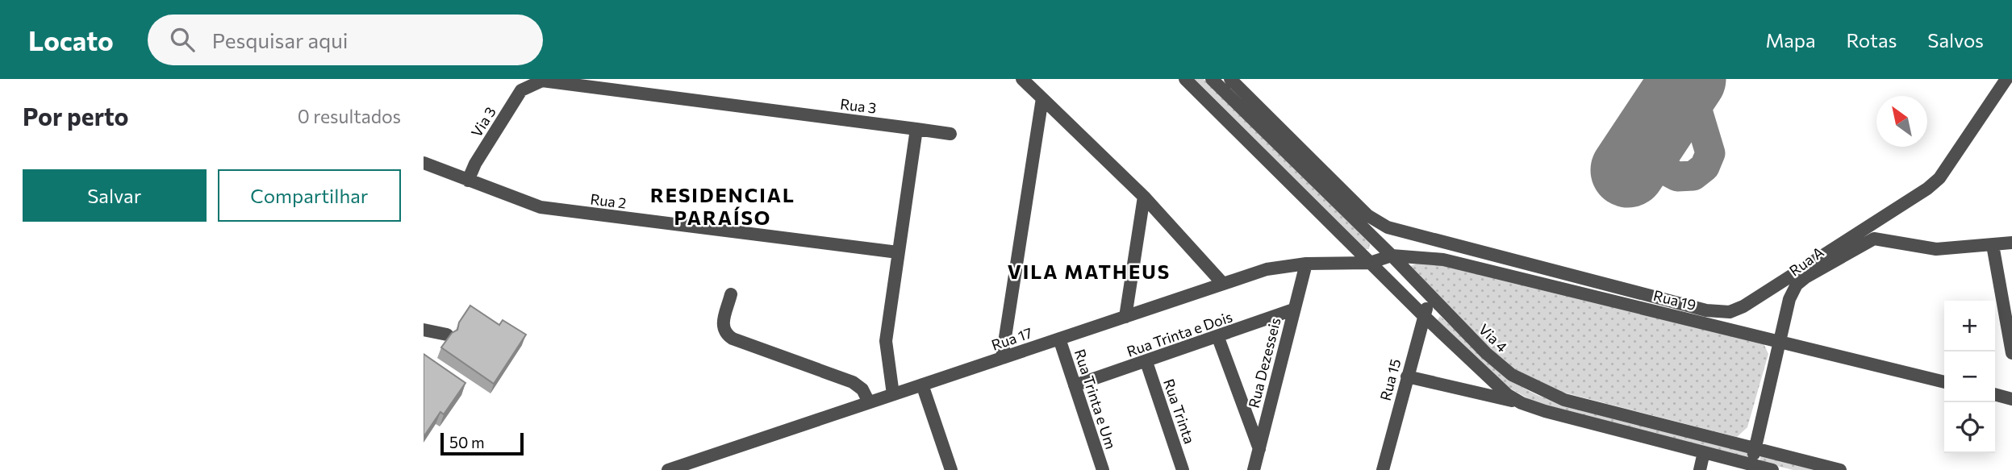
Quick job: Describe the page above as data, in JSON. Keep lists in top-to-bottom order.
{
  "streets": {
    "street": [
      "Rua 3",
      "Via 3",
      "Rua 2",
      "Rua A",
      "Rua 19",
      "Rua Trinta e Dois",
      "Via 4",
      "Rua 17",
      "Rua Dezesseis",
      "Rua 15",
      "Rua Trinta e Um",
      "Rua Trinta"
    ]
  },
  "crossings": [
    ["Rua 3", "Via 3"],
    ["Via 3", "Rua 2"],
    ["Rua A", "Rua 19"],
    ["Rua A", "Via 4"],
    ["Rua 19", "Via 4"],
    ["Rua 19", "Rua 17"],
    ["Rua Trinta e Dois", "Rua Dezesseis"],
    ["Rua Trinta e Dois", "Rua Trinta e Um"],
    ["Rua Trinta e Dois", "Rua Trinta"],
    ["Via 4", "Rua 17"],
    ["Via 4", "Rua 15"],
    ["Rua 17", "Rua Dezesseis"],
    ["Rua 17", "Rua Trinta e Um"]
  ],
  "districts": ["RESIDENCIAL PARAÍSO", "VILA MATHEUS"],
  "scale_bar": "50 m",
  "north": "top left",
  "page": {
    "header": "Locato",
    "search": "Pesquisar aqui",
    "nav": ["Mapa", "Rotas", "Salvos"],
    "heading": ["Por perto", "0 resultados"],
    "buttons": ["Salvar", "Compartilhar"],
    "map_buttons": ["+", "−"],
    "scale": "50 m"
  }
}
